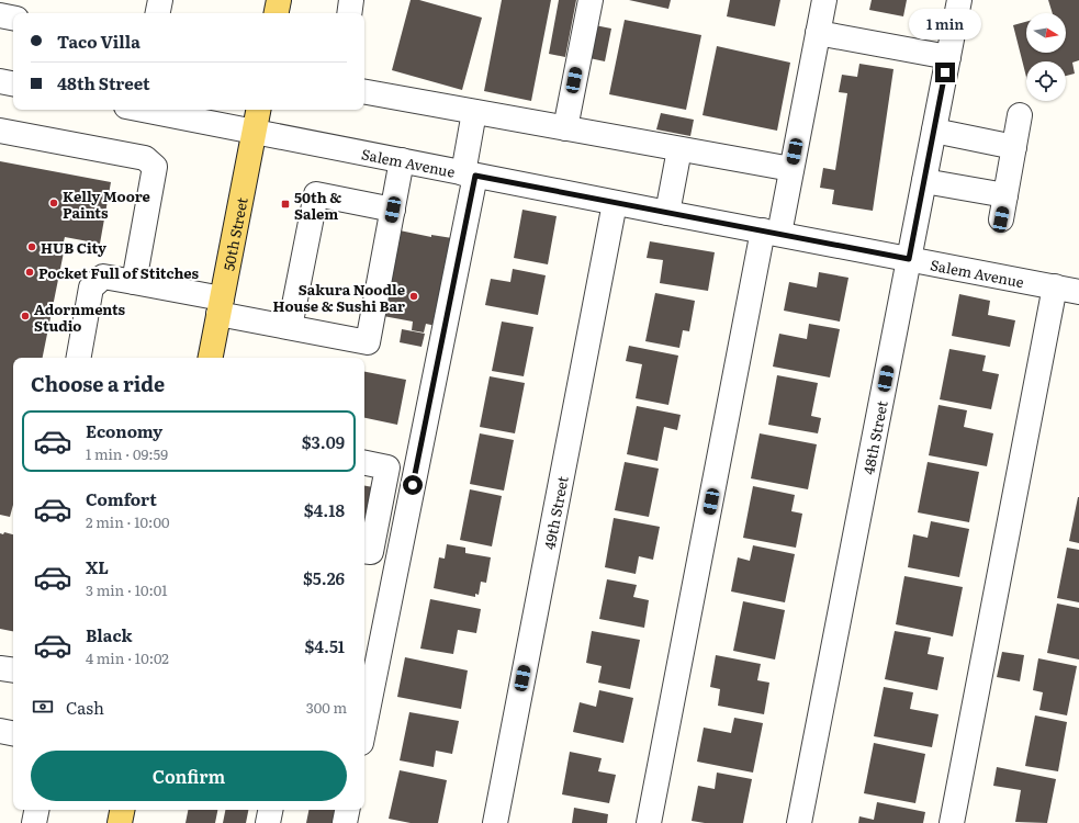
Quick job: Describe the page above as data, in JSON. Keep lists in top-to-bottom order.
{
  "streets": {
    "main road": ["50th Street"],
    "street": ["Salem Avenue", "48th Street", "49th Street"]
  },
  "crossings": [
    ["Salem Avenue", "50th Street"],
    ["Salem Avenue", "48th Street"],
    ["Salem Avenue", "49th Street"]
  ],
  "places": {
    "other": [
      "Kelly Moore Paints",
      "HUB City",
      "Pocket Full of Stitches",
      "Sakura Noodle House & Sushi Bar",
      "Adornments Studio"
    ],
    "transit": ["50th & Salem"]
  },
  "north": "right",
  "page": {
    "bubble": "1 min",
    "banner": ["Taco Villa", "48th Street"],
    "heading": "Choose a ride",
    "list": [
      {
        "name": "Economy",
        "note": "1 min · 09:59",
        "value": "$3.09"
      },
      {
        "name": "Comfort",
        "note": "2 min · 10:00",
        "value": "$4.18"
      },
      {
        "name": "XL",
        "note": "3 min · 10:01",
        "value": "$5.26"
      },
      {
        "name": "Black",
        "note": "4 min · 10:02",
        "value": "$4.51"
      }
    ],
    "pay": ["Cash", "300 m"],
    "buttons": "Confirm"
  }
}
